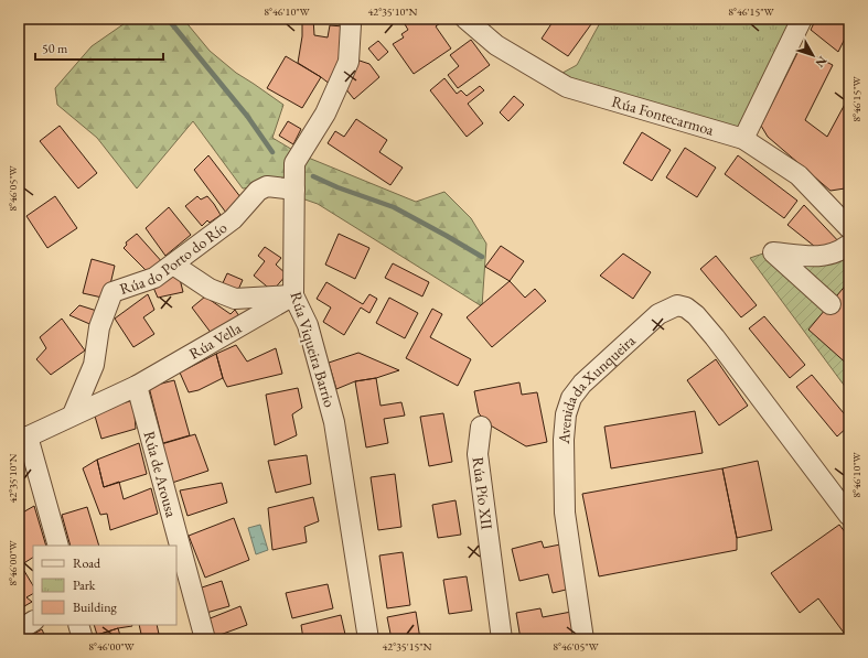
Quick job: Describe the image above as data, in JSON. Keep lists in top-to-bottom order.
{
  "streets": {
    "street": [
      "Rúa Fontecarmoa",
      "Rúa do Porto do Río",
      "Rúa Vella",
      "Rúa Viqueira Barrio",
      "Avenida da Xunqueira",
      "Rúa de Arousa",
      "Rúa Pío XII"
    ]
  },
  "crossings": [
    ["Rúa do Porto do Río", "Rúa Vella"],
    ["Rúa do Porto do Río", "Rúa Viqueira Barrio"],
    ["Rúa Vella", "Rúa Viqueira Barrio"],
    ["Rúa Vella", "Rúa de Arousa"]
  ],
  "legend": ["Road", "Park", "Building"],
  "scale_bar": "50 m",
  "north": "bottom right",
  "coordinates": [
    "8°46'10\"W",
    "42°35'10\"N",
    "8°46'15\"W",
    "8°46'05\"W",
    "8°46'00\"W",
    "42°35'15\"N"
  ]
}
